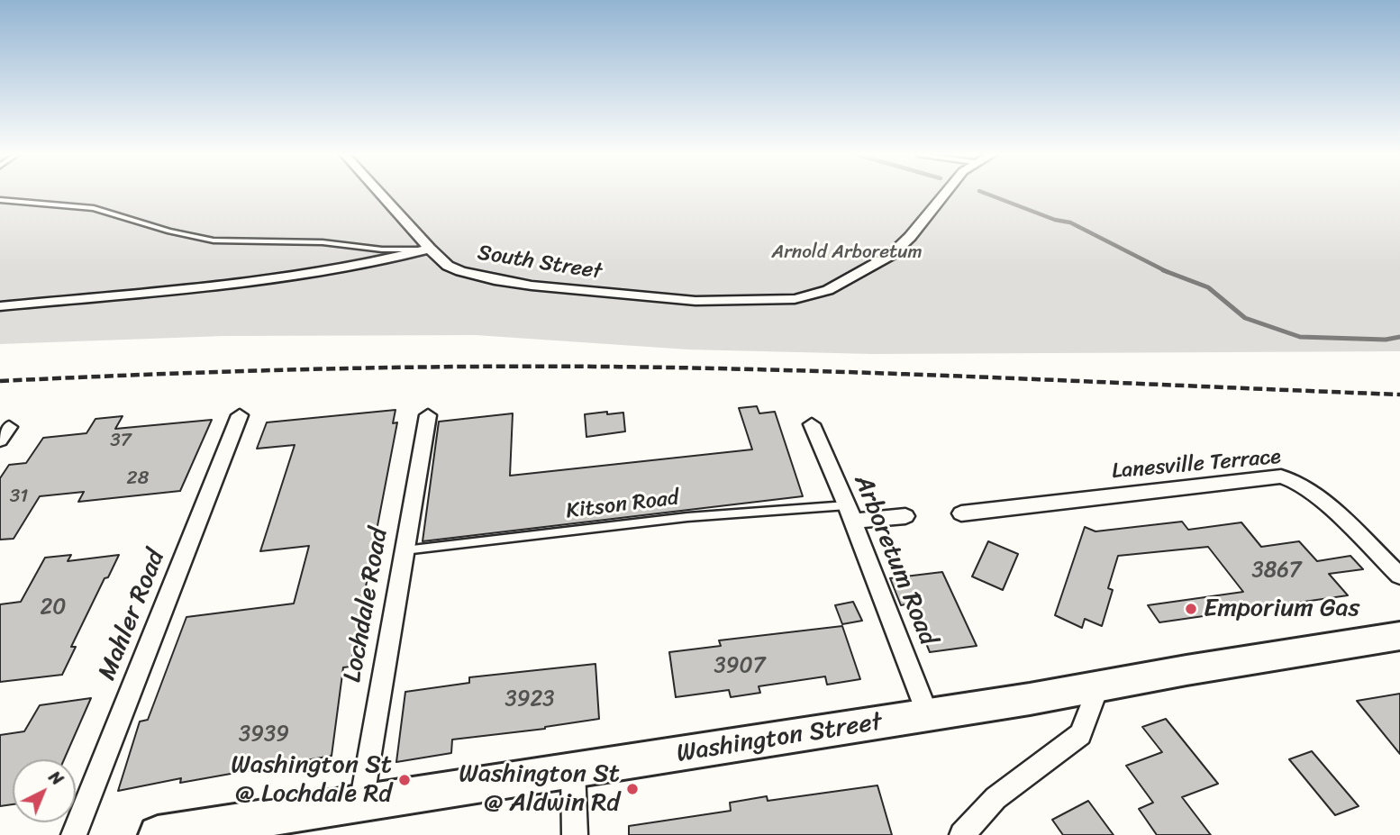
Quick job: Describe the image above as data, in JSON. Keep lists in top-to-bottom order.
{
  "streets": {
    "main road": ["Washington Street"],
    "street": [
      "South Street",
      "Lanesville Terrace",
      "Arboretum Road",
      "Lochdale Road",
      "Mahler Road"
    ],
    "lane": ["Kitson Road"]
  },
  "crossings": [
    ["Kitson Road", "Arboretum Road"],
    ["Kitson Road", "Lochdale Road"],
    ["Arboretum Road", "Washington Street"],
    ["Lochdale Road", "Washington Street"]
  ],
  "parks": ["Arnold Arboretum"],
  "places": ["Emporium Gas", "Washington St @ Lochdale Rd", "Washington St @ Aldwin Rd"],
  "house_numbers": [
    "37",
    "28",
    "31",
    "3867",
    "20",
    "3907",
    "3923",
    "3939"
  ],
  "north": "top right"
}
